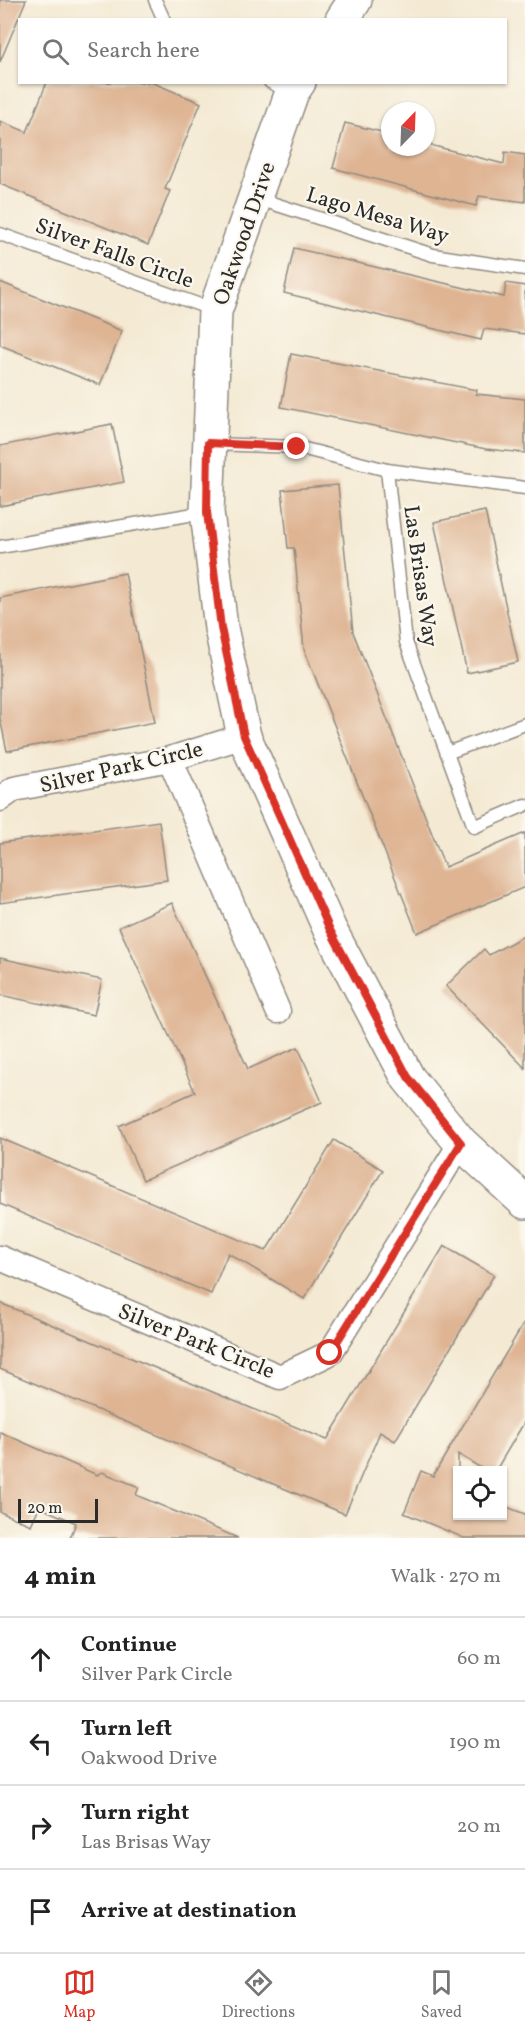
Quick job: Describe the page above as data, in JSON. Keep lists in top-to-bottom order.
{
  "streets": {
    "street": ["Oakwood Drive", "Silver Park Circle"],
    "lane": ["Lago Mesa Way", "Silver Falls Circle", "Las Brisas Way"]
  },
  "crossings": [
    ["Lago Mesa Way", "Oakwood Drive"],
    ["Oakwood Drive", "Silver Falls Circle"],
    ["Oakwood Drive", "Las Brisas Way"],
    ["Oakwood Drive", "Silver Park Circle"]
  ],
  "scale_bar": "20 m",
  "north": "top right",
  "page": {
    "search": "Search here",
    "scale": "20 m",
    "heading": ["4 min", "Walk · 270 m"],
    "list": [
      ["Continue", "Silver Park Circle", "60 m"],
      ["Turn left", "Oakwood Drive", "190 m"],
      ["Turn right", "Las Brisas Way", "20 m"],
      "Arrive at destination"
    ],
    "nav": ["Map", "Directions", "Saved"]
  }
}
